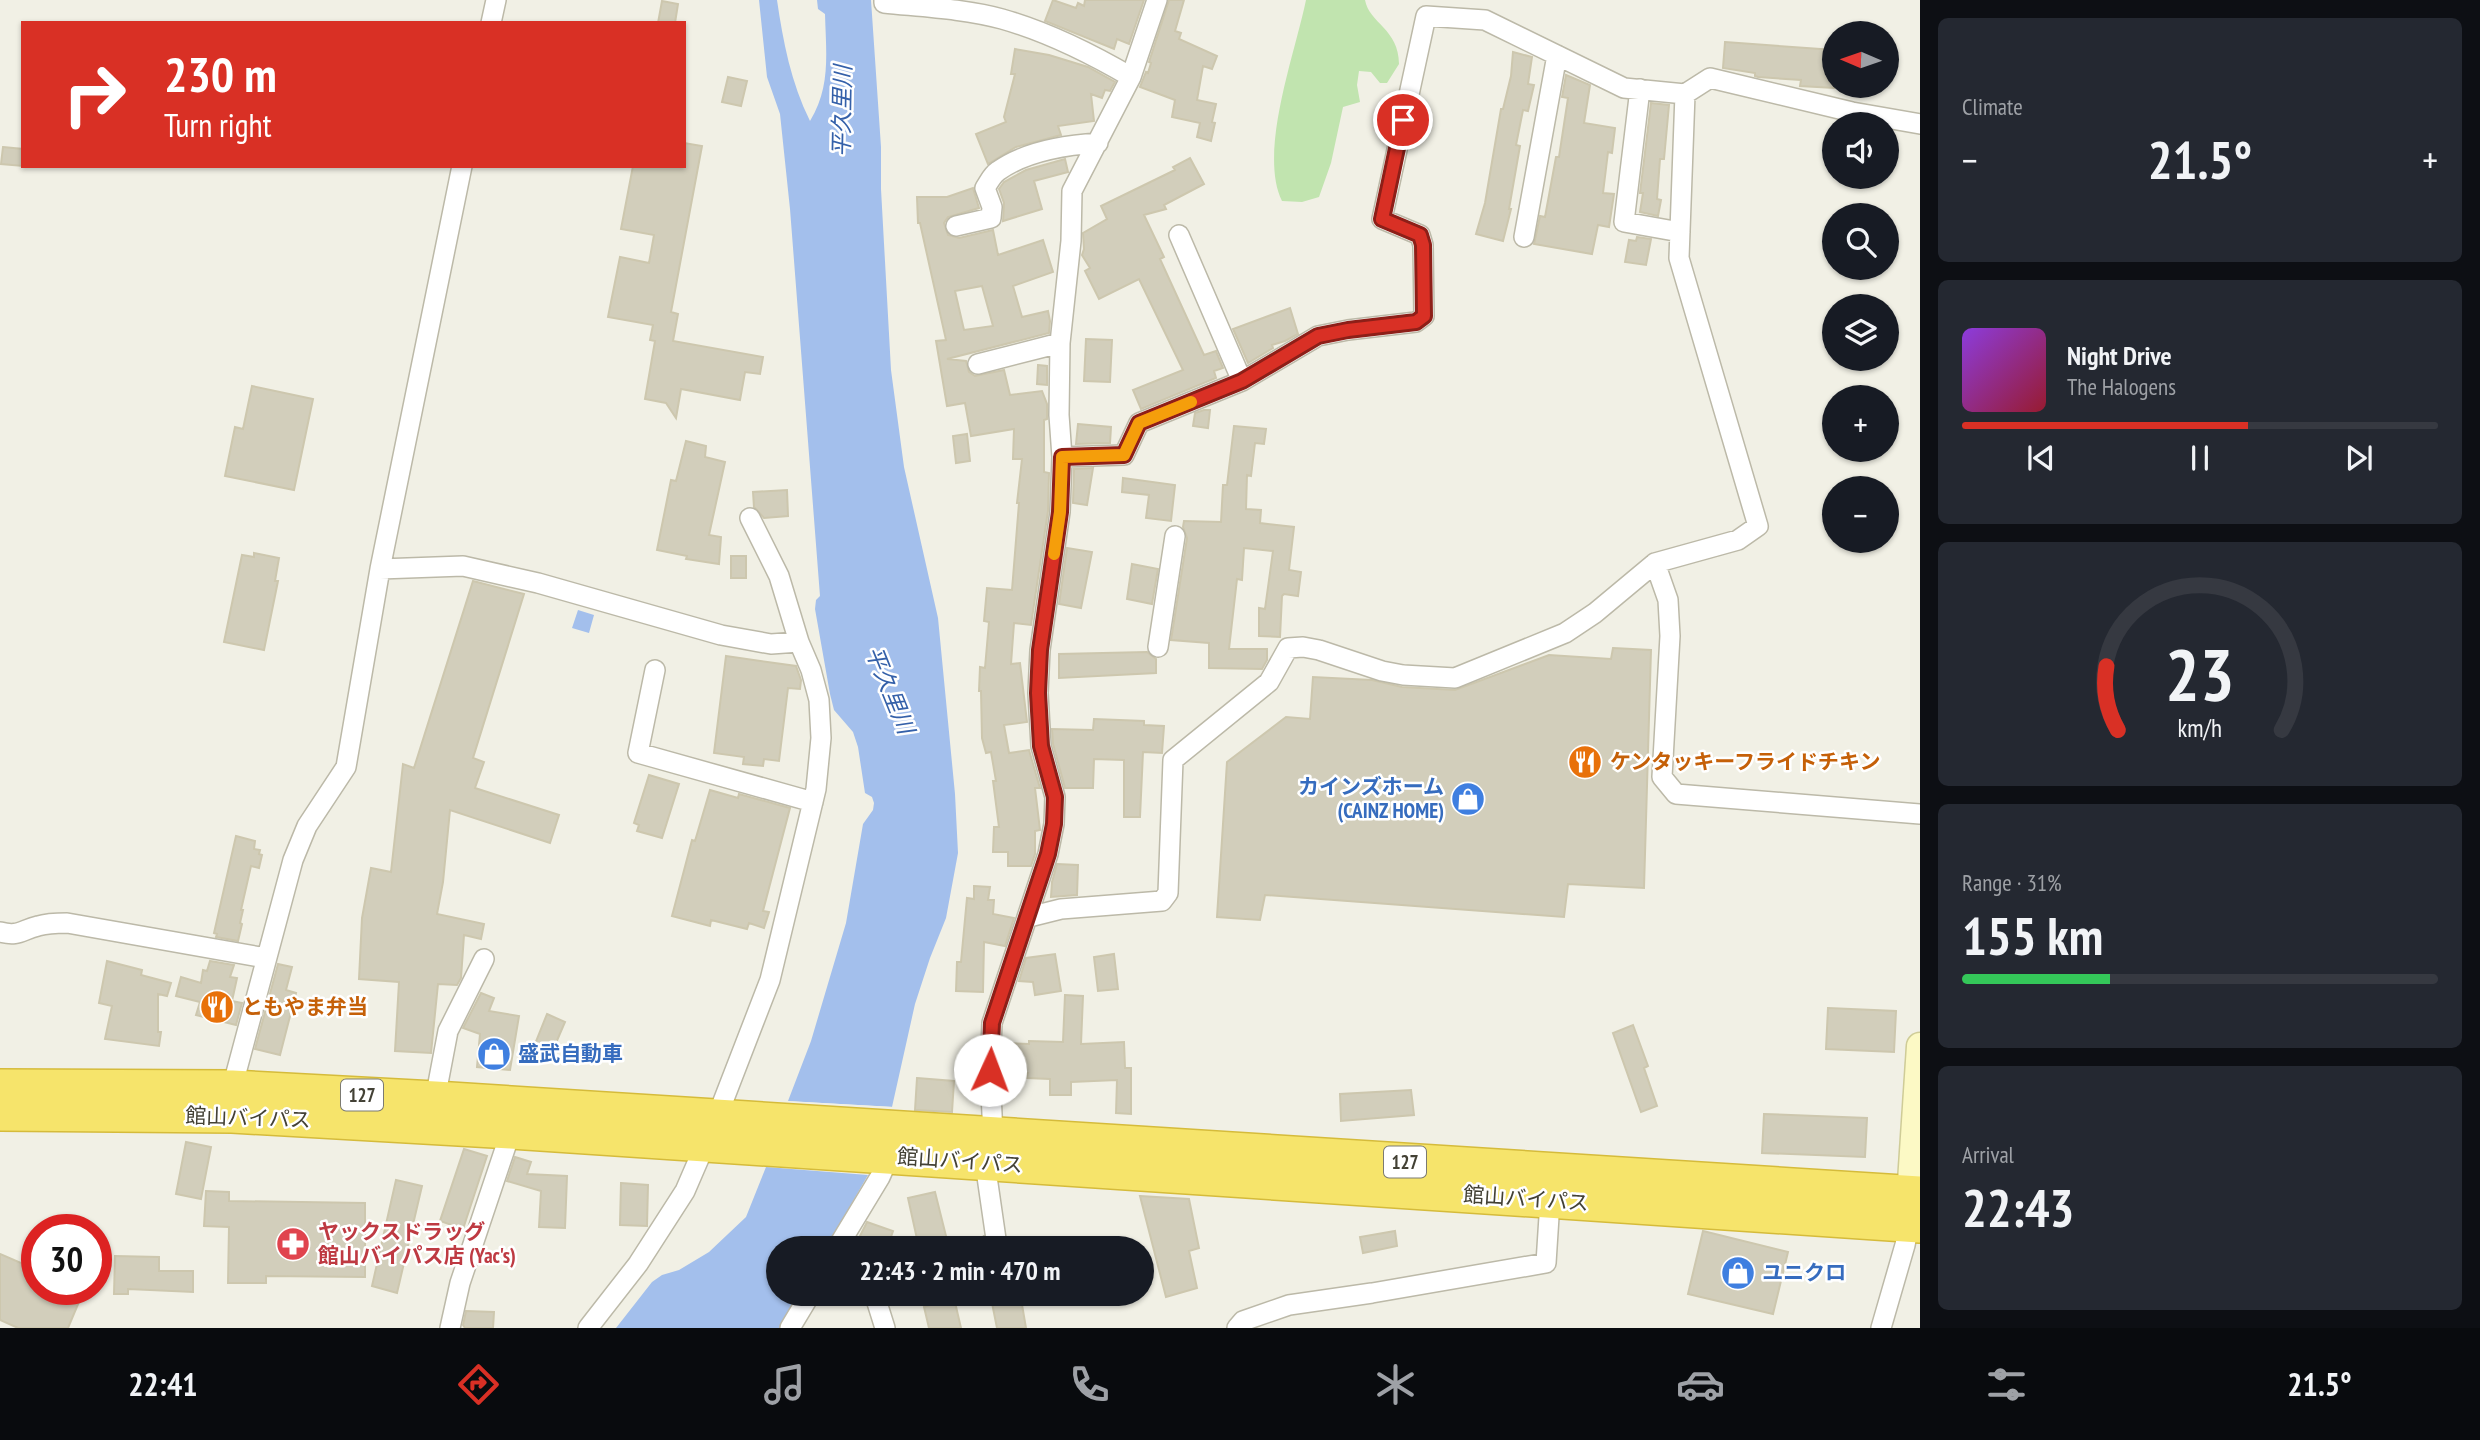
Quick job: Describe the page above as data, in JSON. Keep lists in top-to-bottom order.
{
  "streets": {
    "highway": ["127", "館山バイパス"]
  },
  "water": ["平久里川"],
  "places": {
    "restaurant": ["ケンタッキーフライドチキン", "ともやま弁当"],
    "shop": ["カインズホーム (CAINZ HOME)", "盛武自動車", "ユニクロ"],
    "pharmacy": ["ヤックスドラッグ 館山バイパス店 (Yac's)"]
  },
  "north": "left",
  "page": {
    "tile": [
      "Climate",
      ["Range · 31%", "155 km"],
      ["Arrival", "22:43"]
    ],
    "map_buttons": ["+", "−"],
    "turn": ["230 m", "Turn right"],
    "heat": ["−", "21.5°", "+"],
    "song": ["Night Drive", "The Halogens"],
    "limit": "30",
    "trip": "22:43 · 2 min · 470 m",
    "tabs": ["22:41", "21.5°"],
    "gauge": ["23", "km/h"]
  }
}
